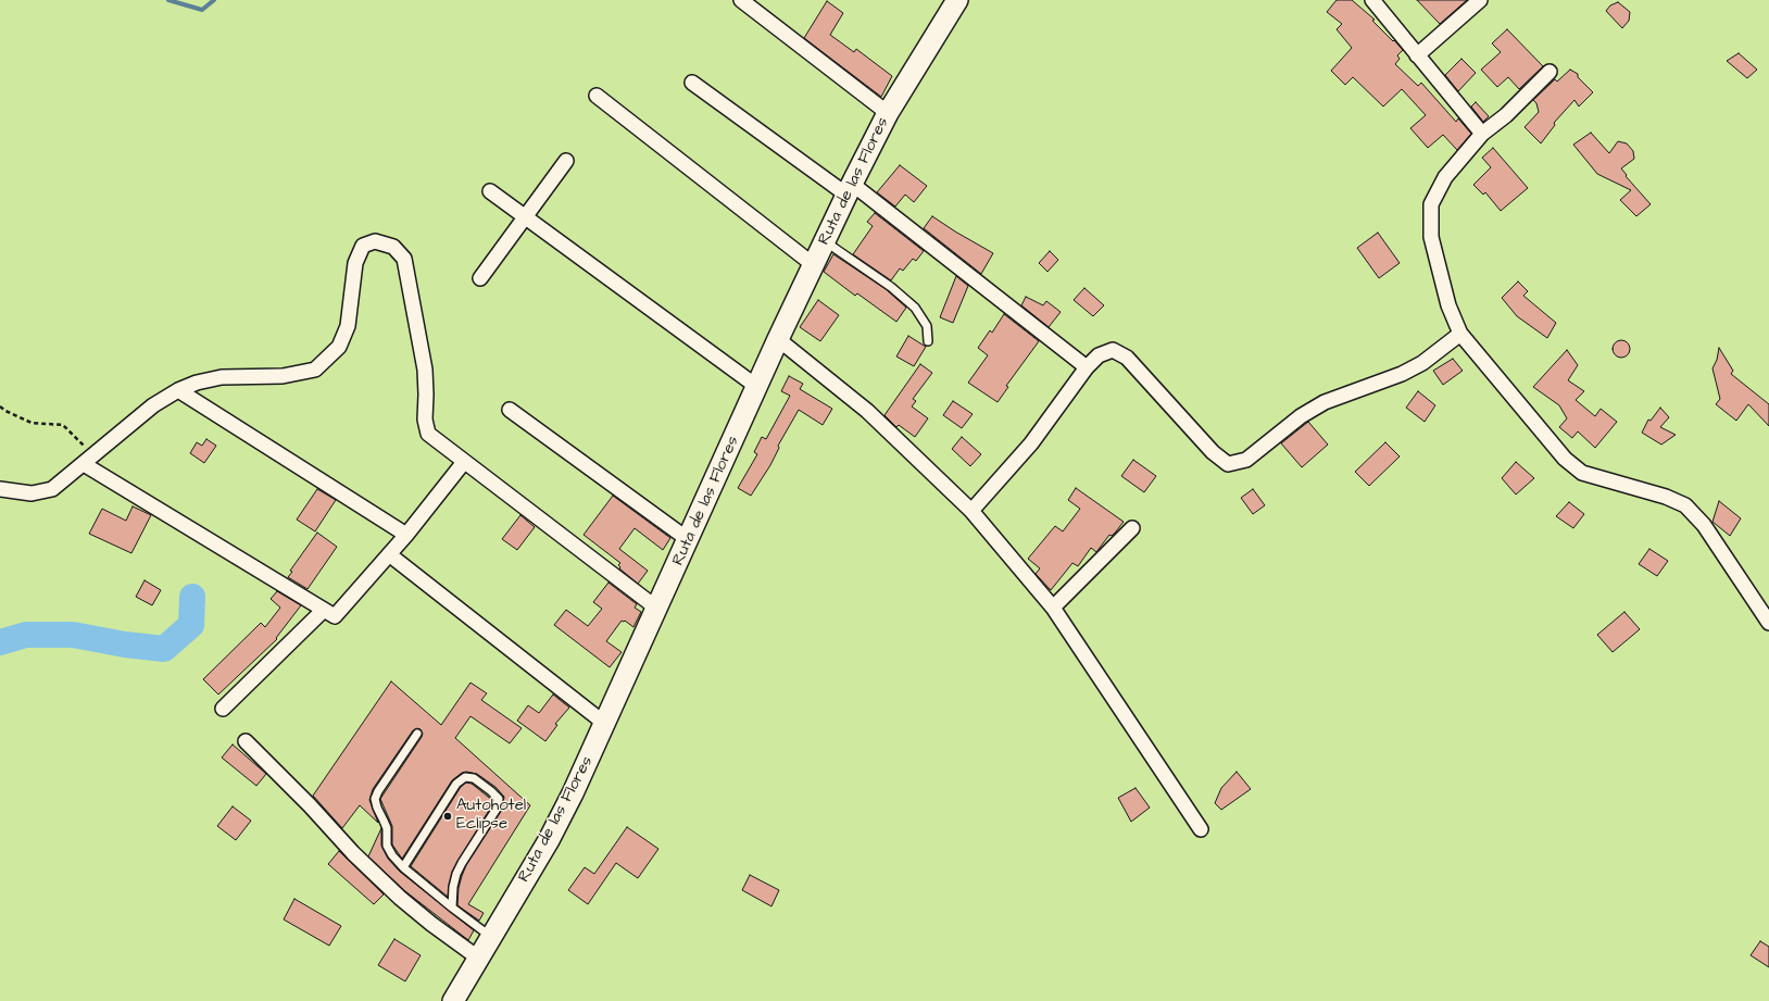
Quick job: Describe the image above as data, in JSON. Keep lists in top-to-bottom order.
{
  "streets": {
    "main road": ["Ruta de las Flores"]
  },
  "places": ["Autohotel Eclipse"]
}
